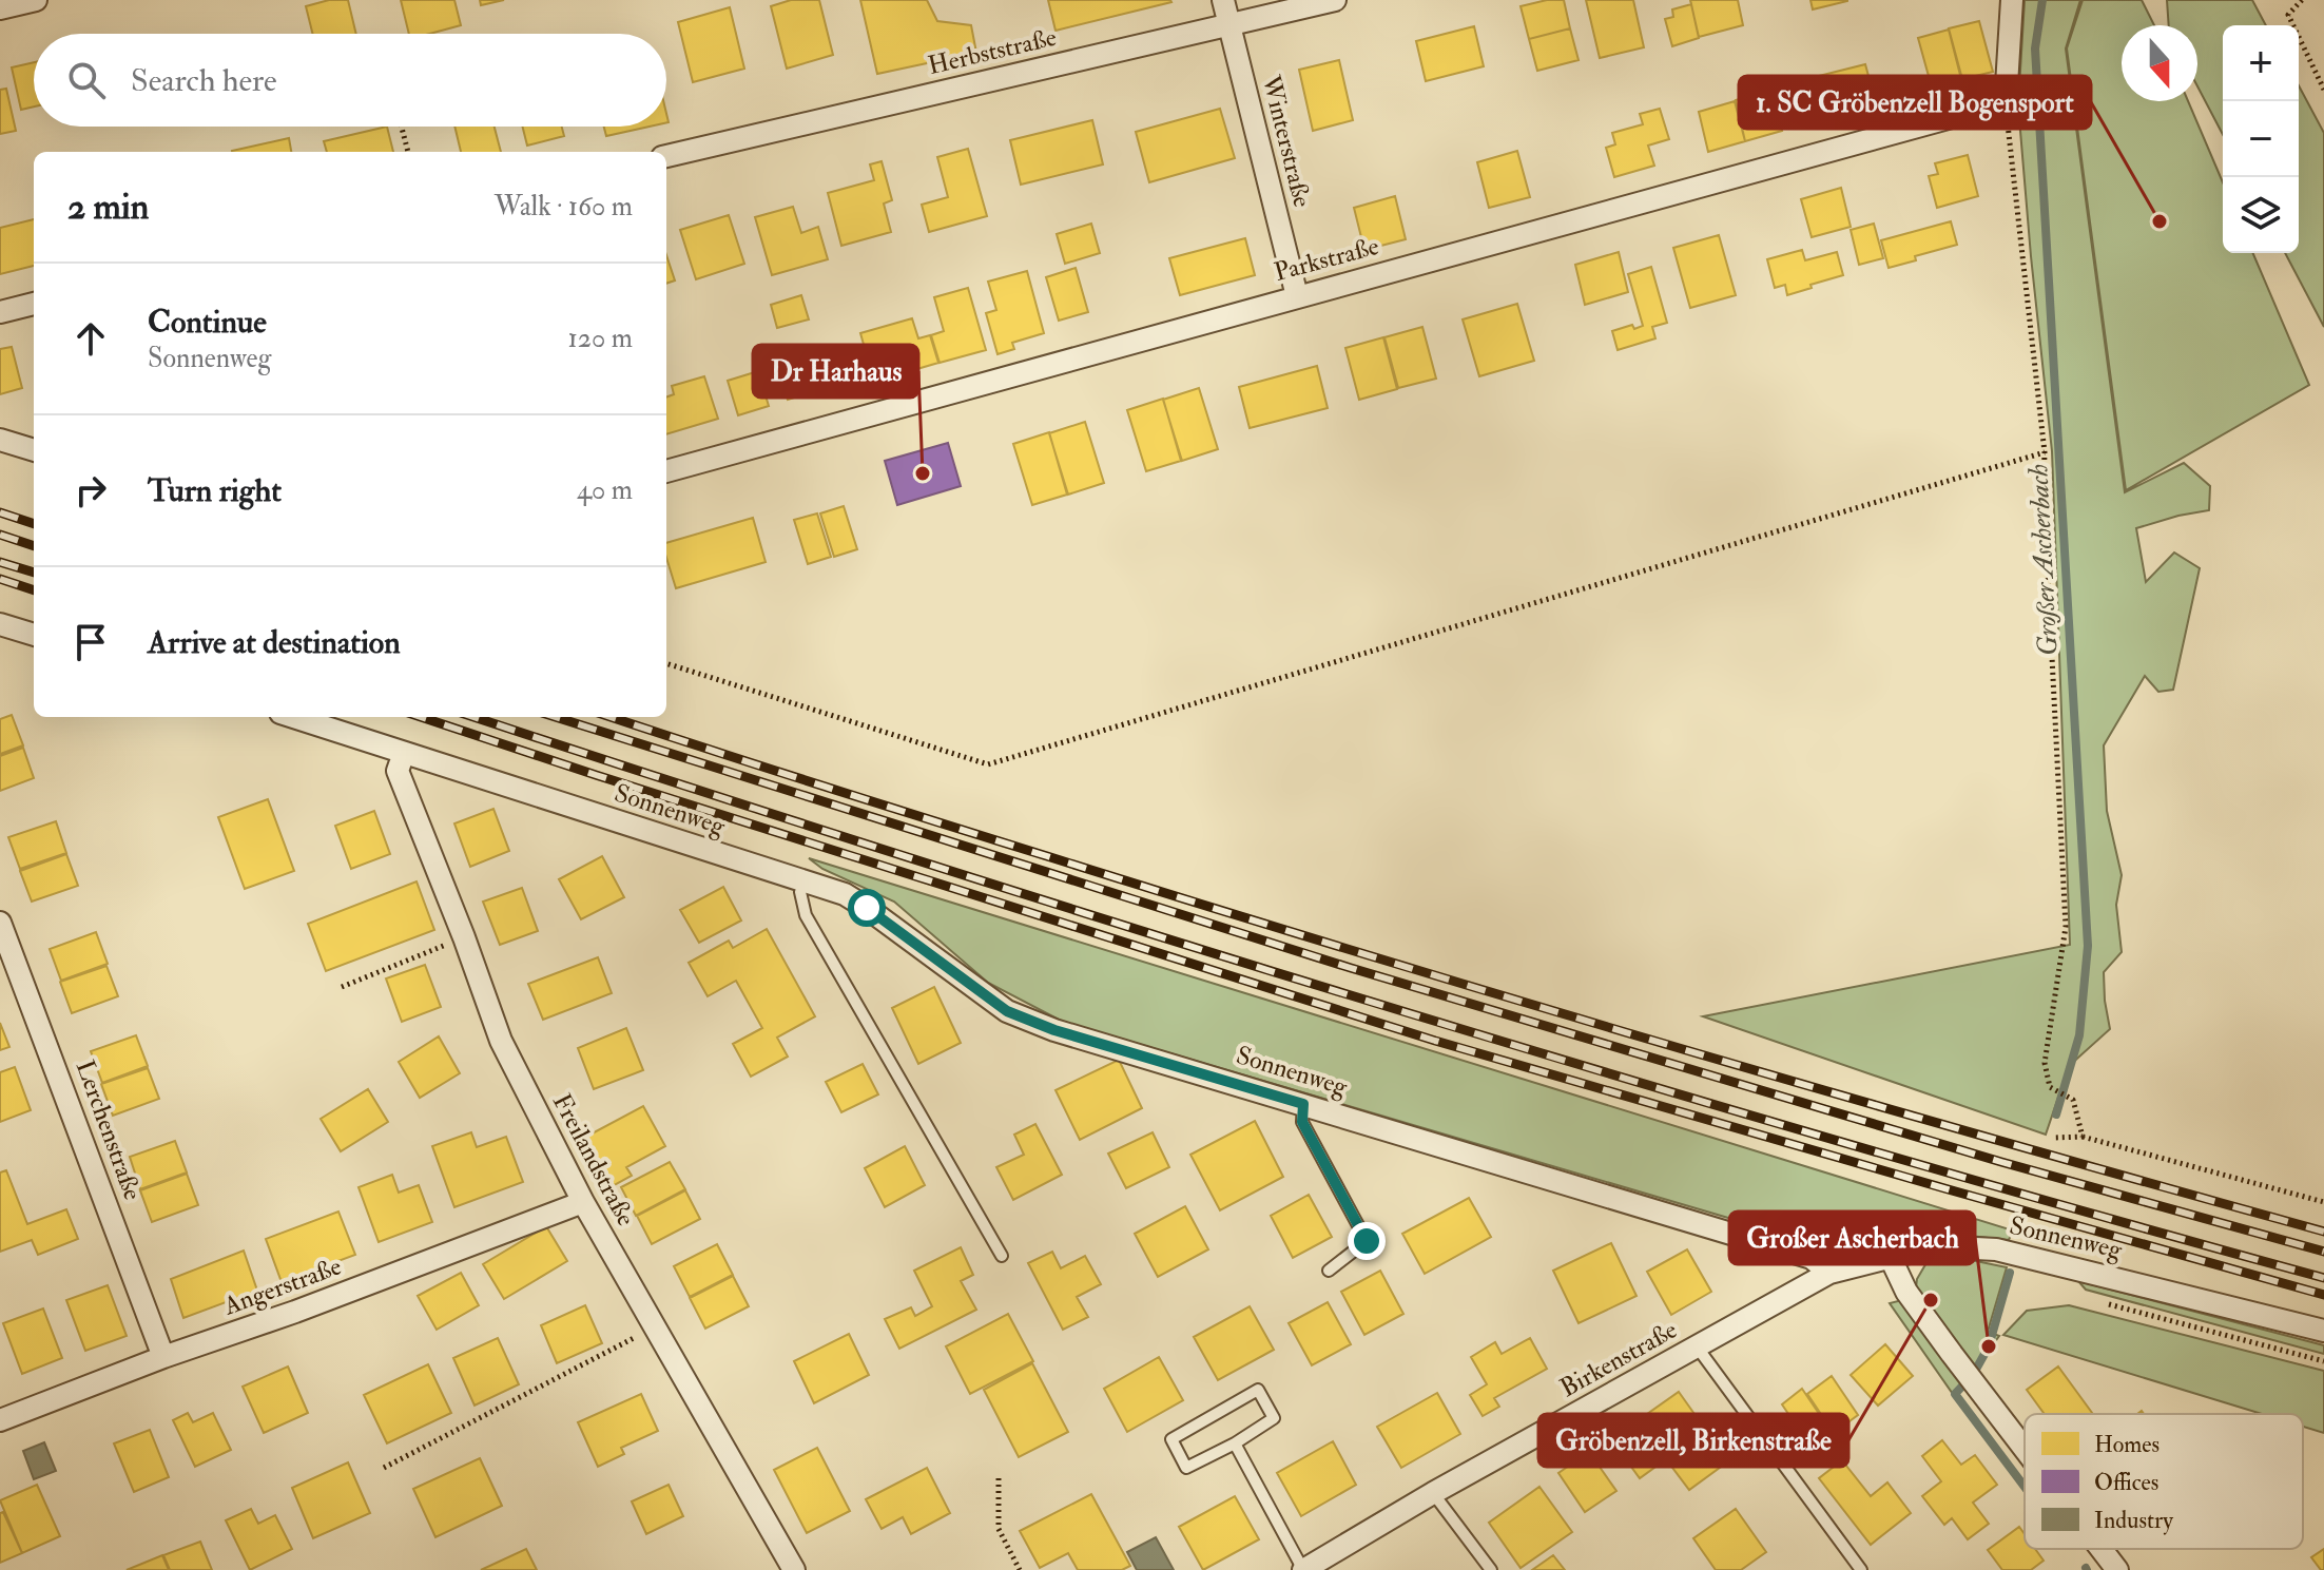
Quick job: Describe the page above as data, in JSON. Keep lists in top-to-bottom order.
{
  "streets": {
    "street": [
      "Herbststraße",
      "Winterstraße",
      "Parkstraße",
      "Sonnenweg",
      "Lerchenstraße",
      "Freilandstraße",
      "Angerstraße",
      "Birkenstraße"
    ]
  },
  "crossings": [
    ["Herbststraße", "Winterstraße"],
    ["Winterstraße", "Parkstraße"],
    ["Sonnenweg", "Freilandstraße"],
    ["Sonnenweg", "Birkenstraße"],
    ["Lerchenstraße", "Angerstraße"],
    ["Freilandstraße", "Angerstraße"]
  ],
  "water": ["Großer Ascherbach"],
  "places": [
    "1. SC Gröbenzell Bogensport",
    "Dr Harhaus",
    "Gröbenzell, Birkenstraße",
    "Großer Ascherbach"
  ],
  "legend": ["Homes", "Offices", "Industry"],
  "north": "bottom",
  "page": {
    "map_buttons": ["+", "−"],
    "search": "Search here",
    "heading": ["2 min", "Walk · 160 m"],
    "list": [
      ["Continue", "Sonnenweg", "120 m"],
      ["Turn right", "40 m"],
      "Arrive at destination"
    ]
  }
}
